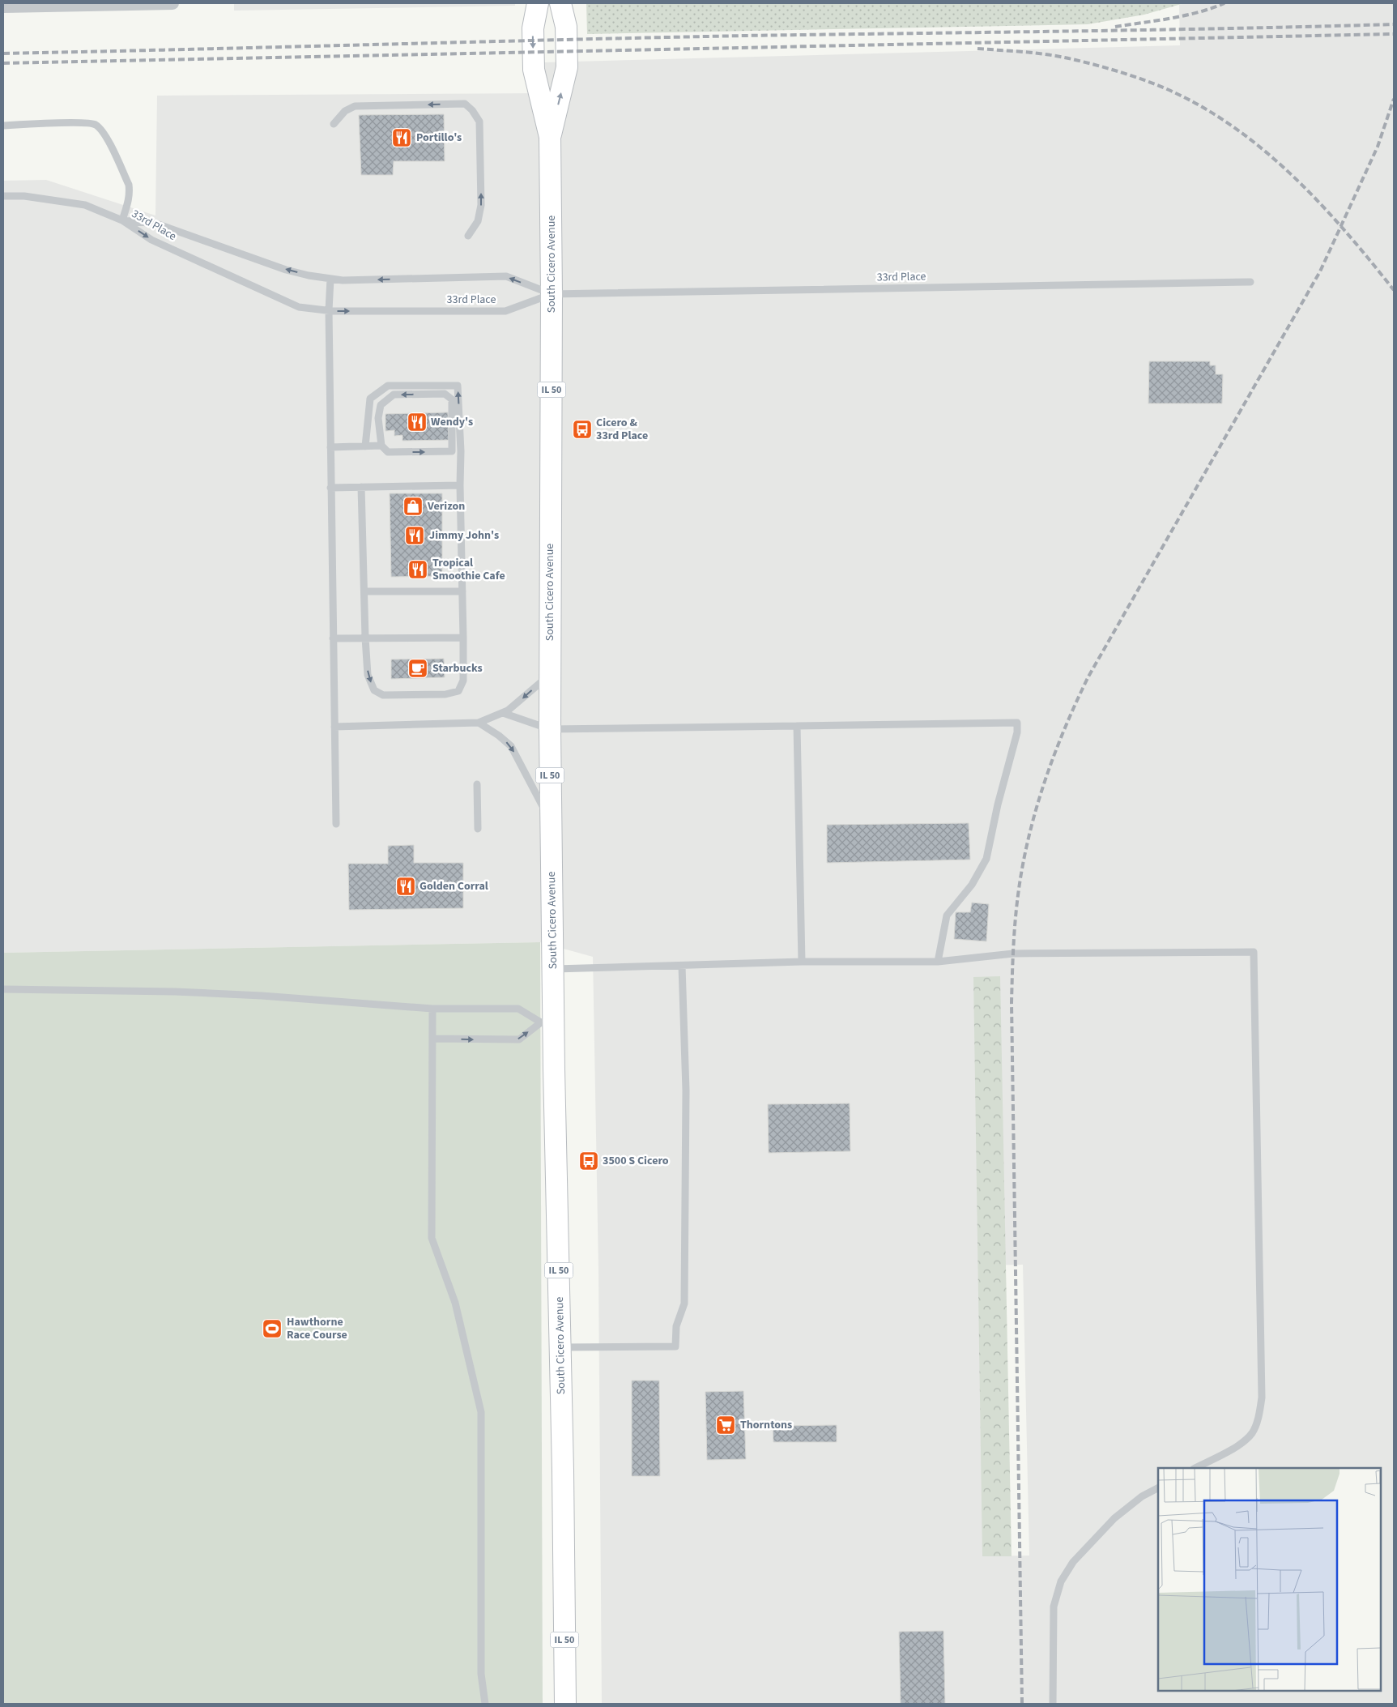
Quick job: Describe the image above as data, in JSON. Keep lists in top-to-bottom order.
{
  "streets": {
    "main road": ["South Cicero Avenue", "IL 50"],
    "lane": ["33rd Place"]
  },
  "crossings": [
    ["33rd Place", "South Cicero Avenue"]
  ],
  "places": {
    "restaurant": [
      "Portillo's",
      "Wendy's",
      "Jimmy John's",
      "Tropical Smoothie Cafe",
      "Golden Corral"
    ],
    "bus stop": ["Cicero & 33rd Place", "3500 S Cicero"],
    "shop": ["Verizon"],
    "cafe": ["Starbucks"],
    "sports": ["Hawthorne Race Course"],
    "supermarket": ["Thorntons"]
  }
}
